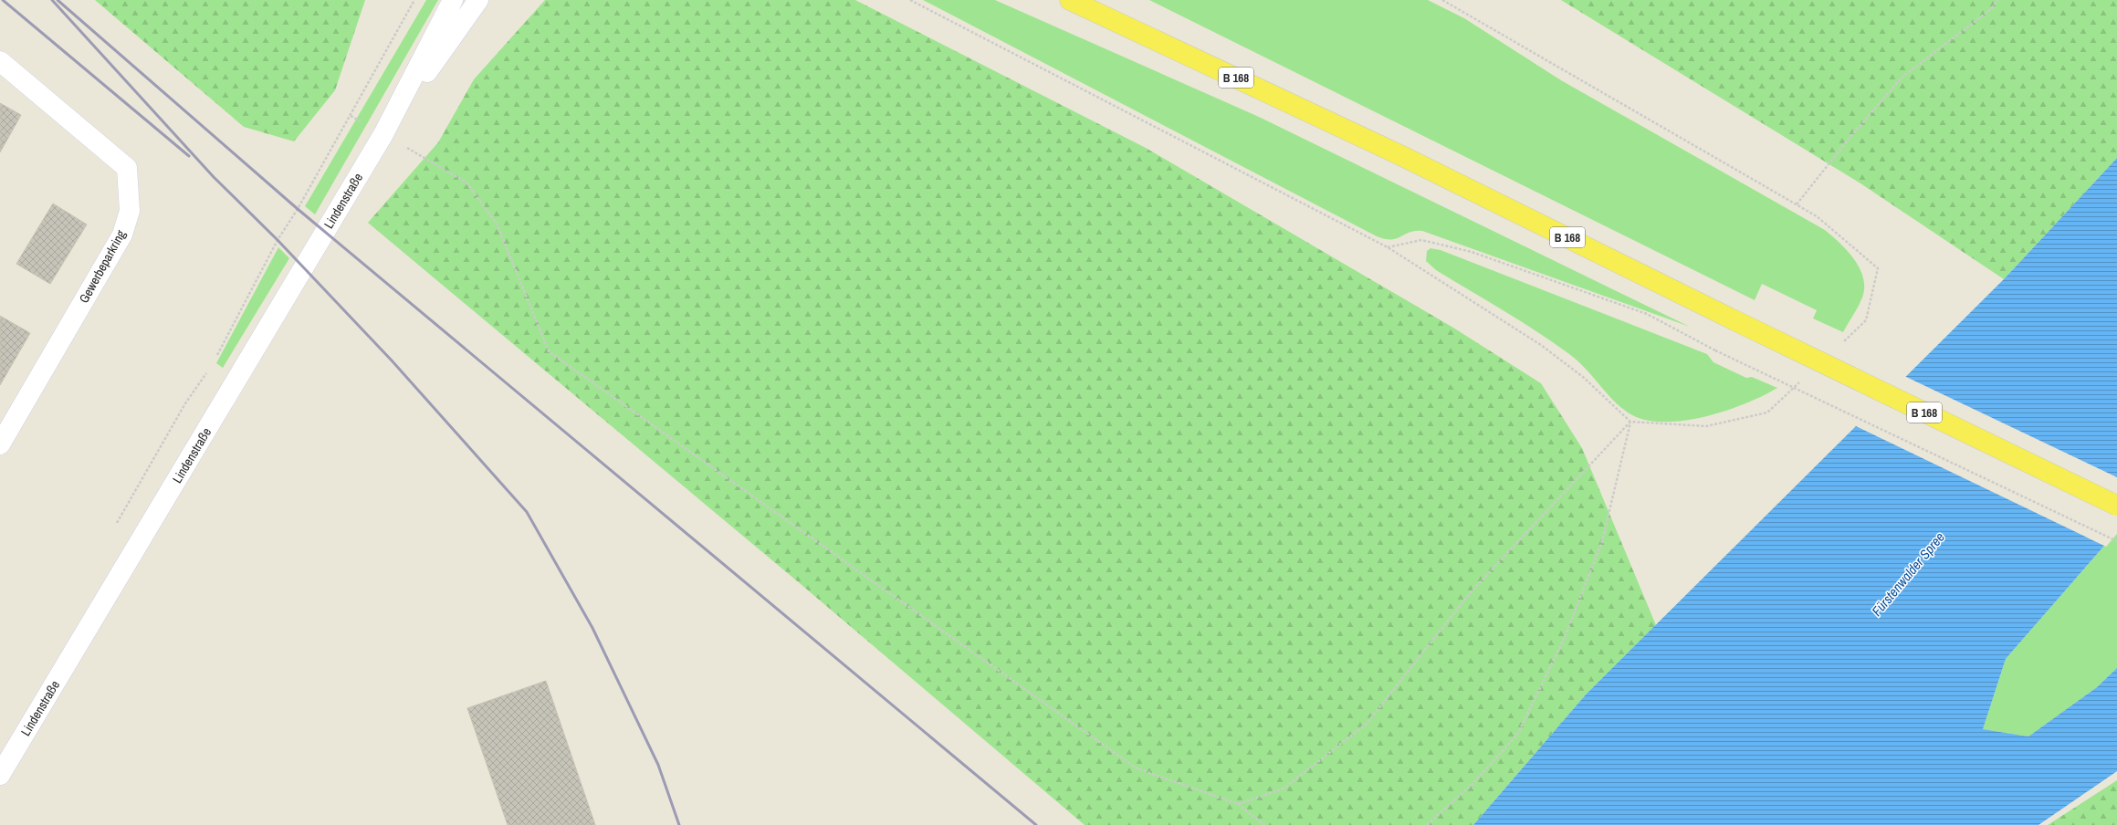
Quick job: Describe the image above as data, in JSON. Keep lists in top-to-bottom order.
{
  "streets": {
    "main road": ["B 168"],
    "street": ["Lindenstraße", "Gewerbeparkring"]
  },
  "water": ["Fürstenwalder Spree"]
}
